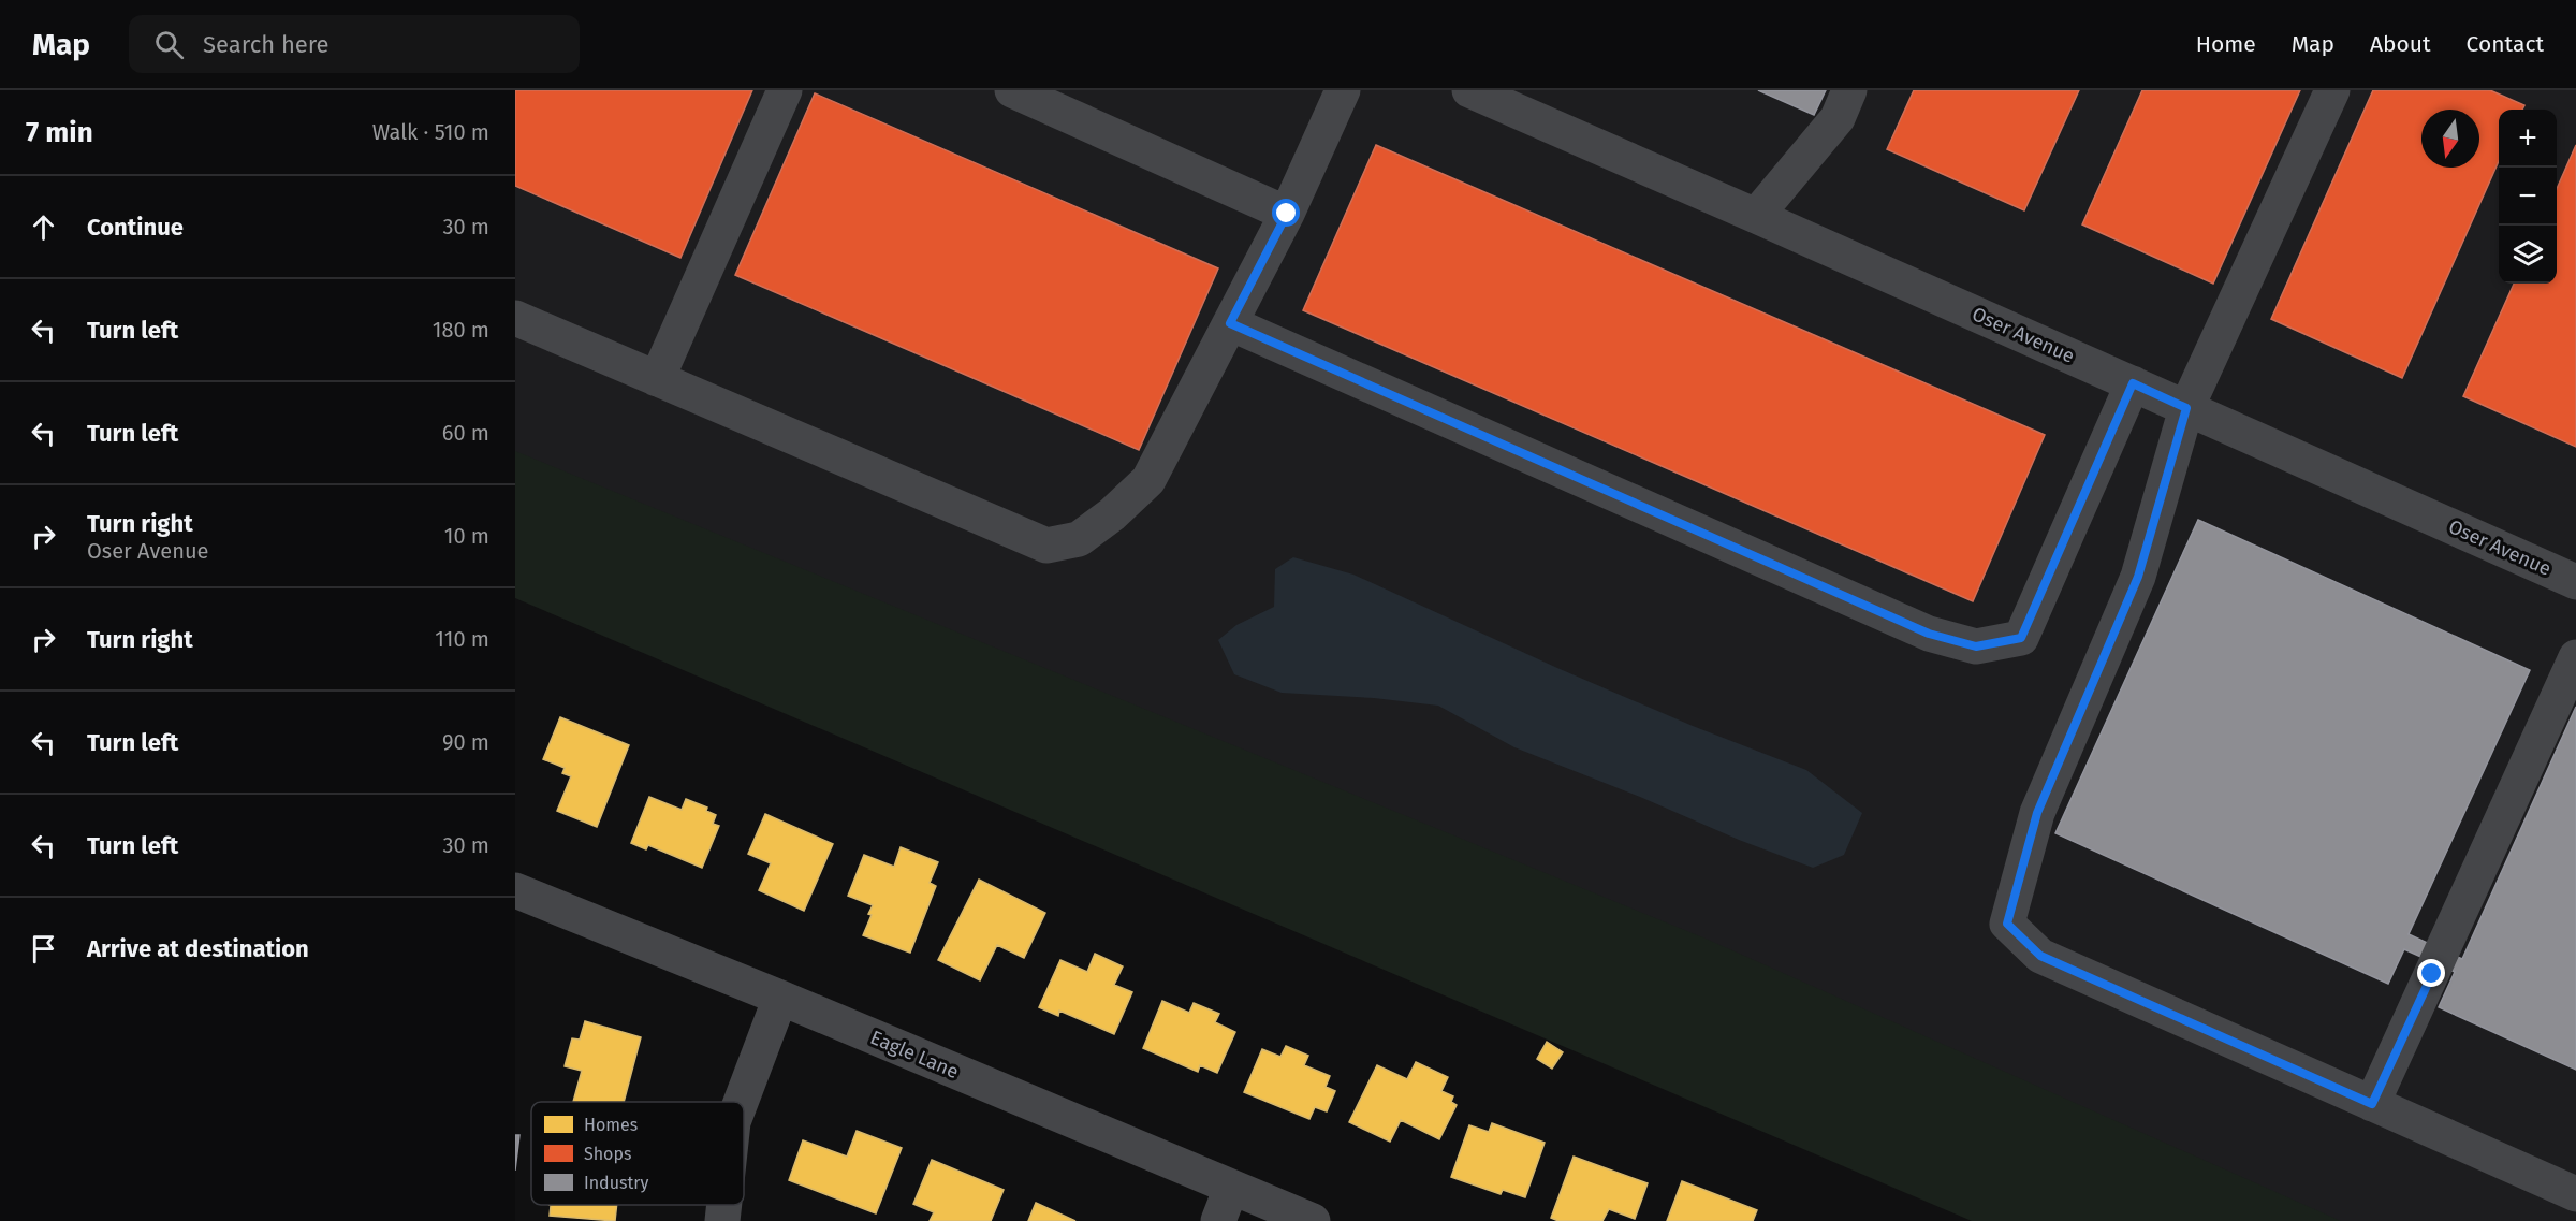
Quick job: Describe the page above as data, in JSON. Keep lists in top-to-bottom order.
{
  "streets": {
    "street": ["Oser Avenue", "Eagle Lane"]
  },
  "legend": ["Homes", "Shops", "Industry"],
  "north": "bottom",
  "page": {
    "header": "Map",
    "search": "Search here",
    "nav": [
      "Home",
      "Map",
      "About",
      "Contact"
    ],
    "heading": ["7 min", "Walk · 510 m"],
    "map_buttons": ["+", "−"],
    "list": [
      ["Continue", "30 m"],
      ["Turn left", "180 m"],
      ["Turn left", "60 m"],
      ["Turn right", "Oser Avenue", "10 m"],
      ["Turn right", "110 m"],
      ["Turn left", "90 m"],
      ["Turn left", "30 m"],
      "Arrive at destination"
    ]
  }
}
